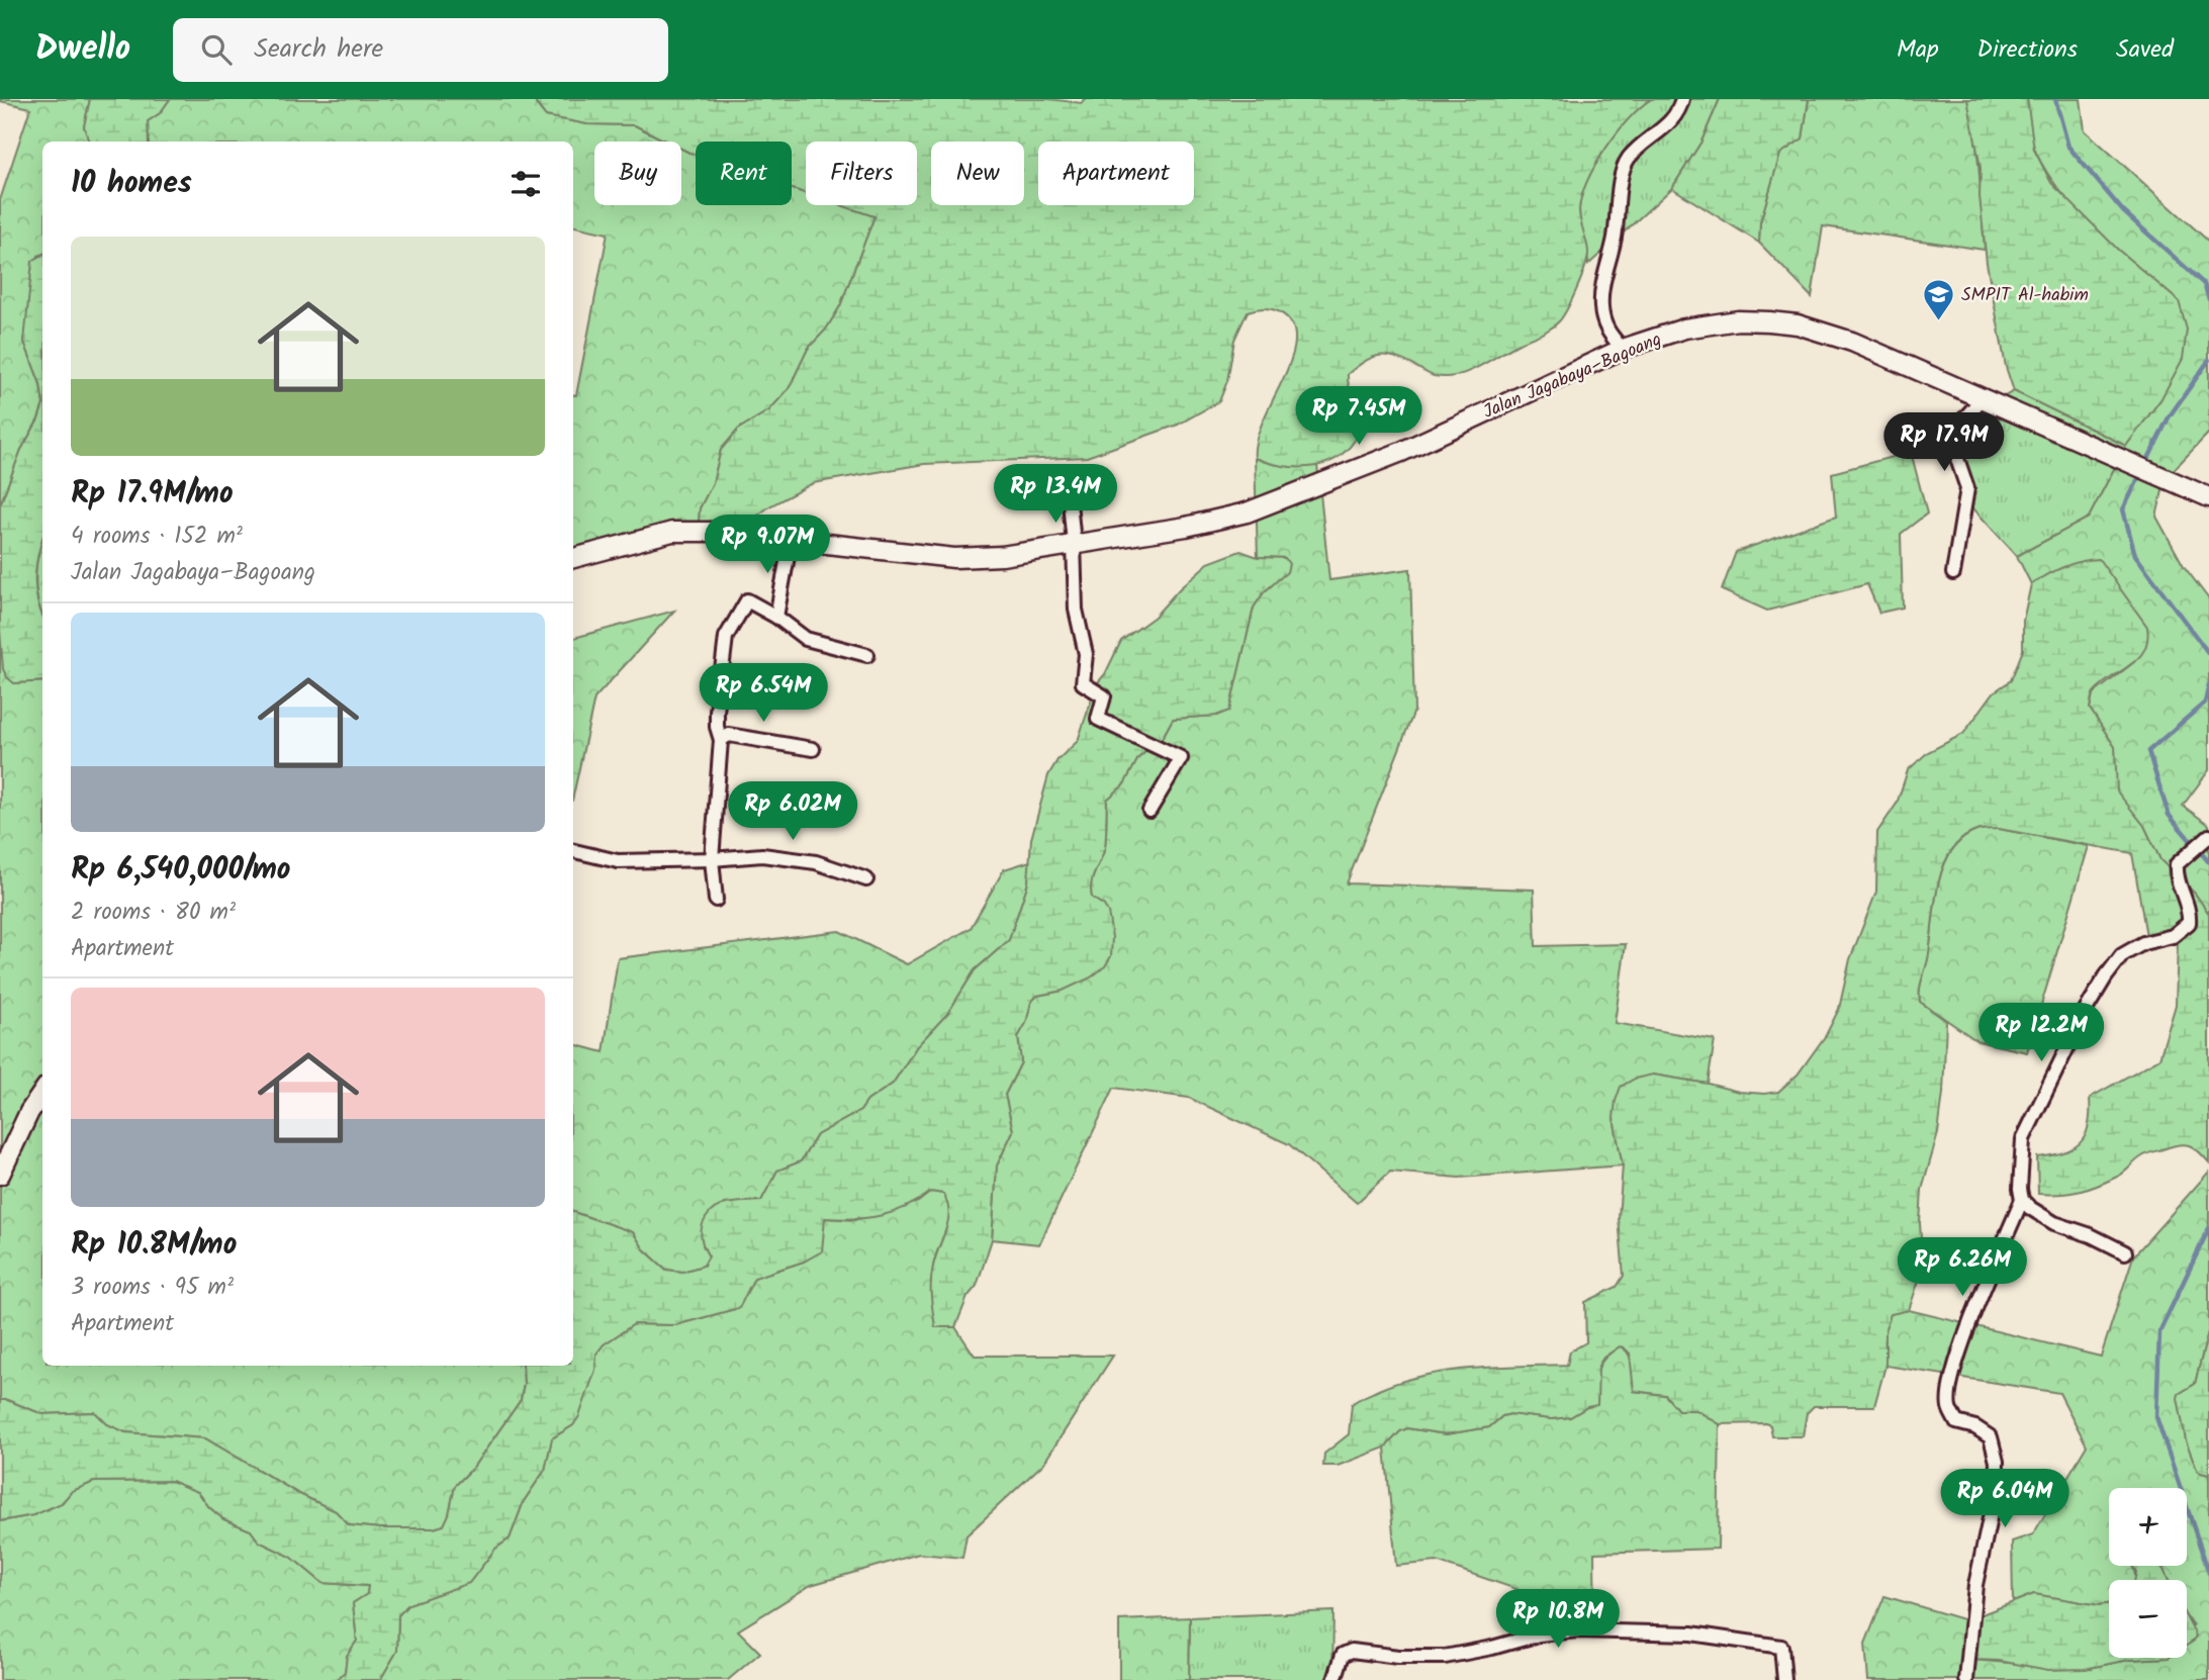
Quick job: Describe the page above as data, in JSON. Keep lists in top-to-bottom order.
{
  "streets": {
    "street": ["Jalan Jagabaya–Bagoang"]
  },
  "places": {
    "school or university": ["SMPIT Al-habim"]
  },
  "page": {
    "header": "Dwello",
    "search": "Search here",
    "nav": ["Map", "Directions", "Saved"],
    "chip": [
      "Buy",
      "Rent",
      "Filters",
      "New",
      "Apartment"
    ],
    "heading": "10 homes",
    "list": [
      {
        "name": "Rp 17.9M/mo",
        "note": "4 rooms · 152 m² · Jalan Jagabaya–Bagoang"
      },
      {
        "name": "Rp 6,540,000/mo",
        "note": "2 rooms · 80 m² · Apartment"
      },
      {
        "name": "Rp 10.8M/mo",
        "note": "3 rooms · 95 m² · Apartment"
      }
    ],
    "price": [
      "Rp 7.45M",
      "Rp 17.9M",
      "Rp 13.4M",
      "Rp 9.07M",
      "Rp 6.54M",
      "Rp 6.02M",
      "Rp 12.2M",
      "Rp 6.26M",
      "Rp 6.04M",
      "Rp 10.8M"
    ],
    "map_buttons": ["+", "−"]
  }
}
